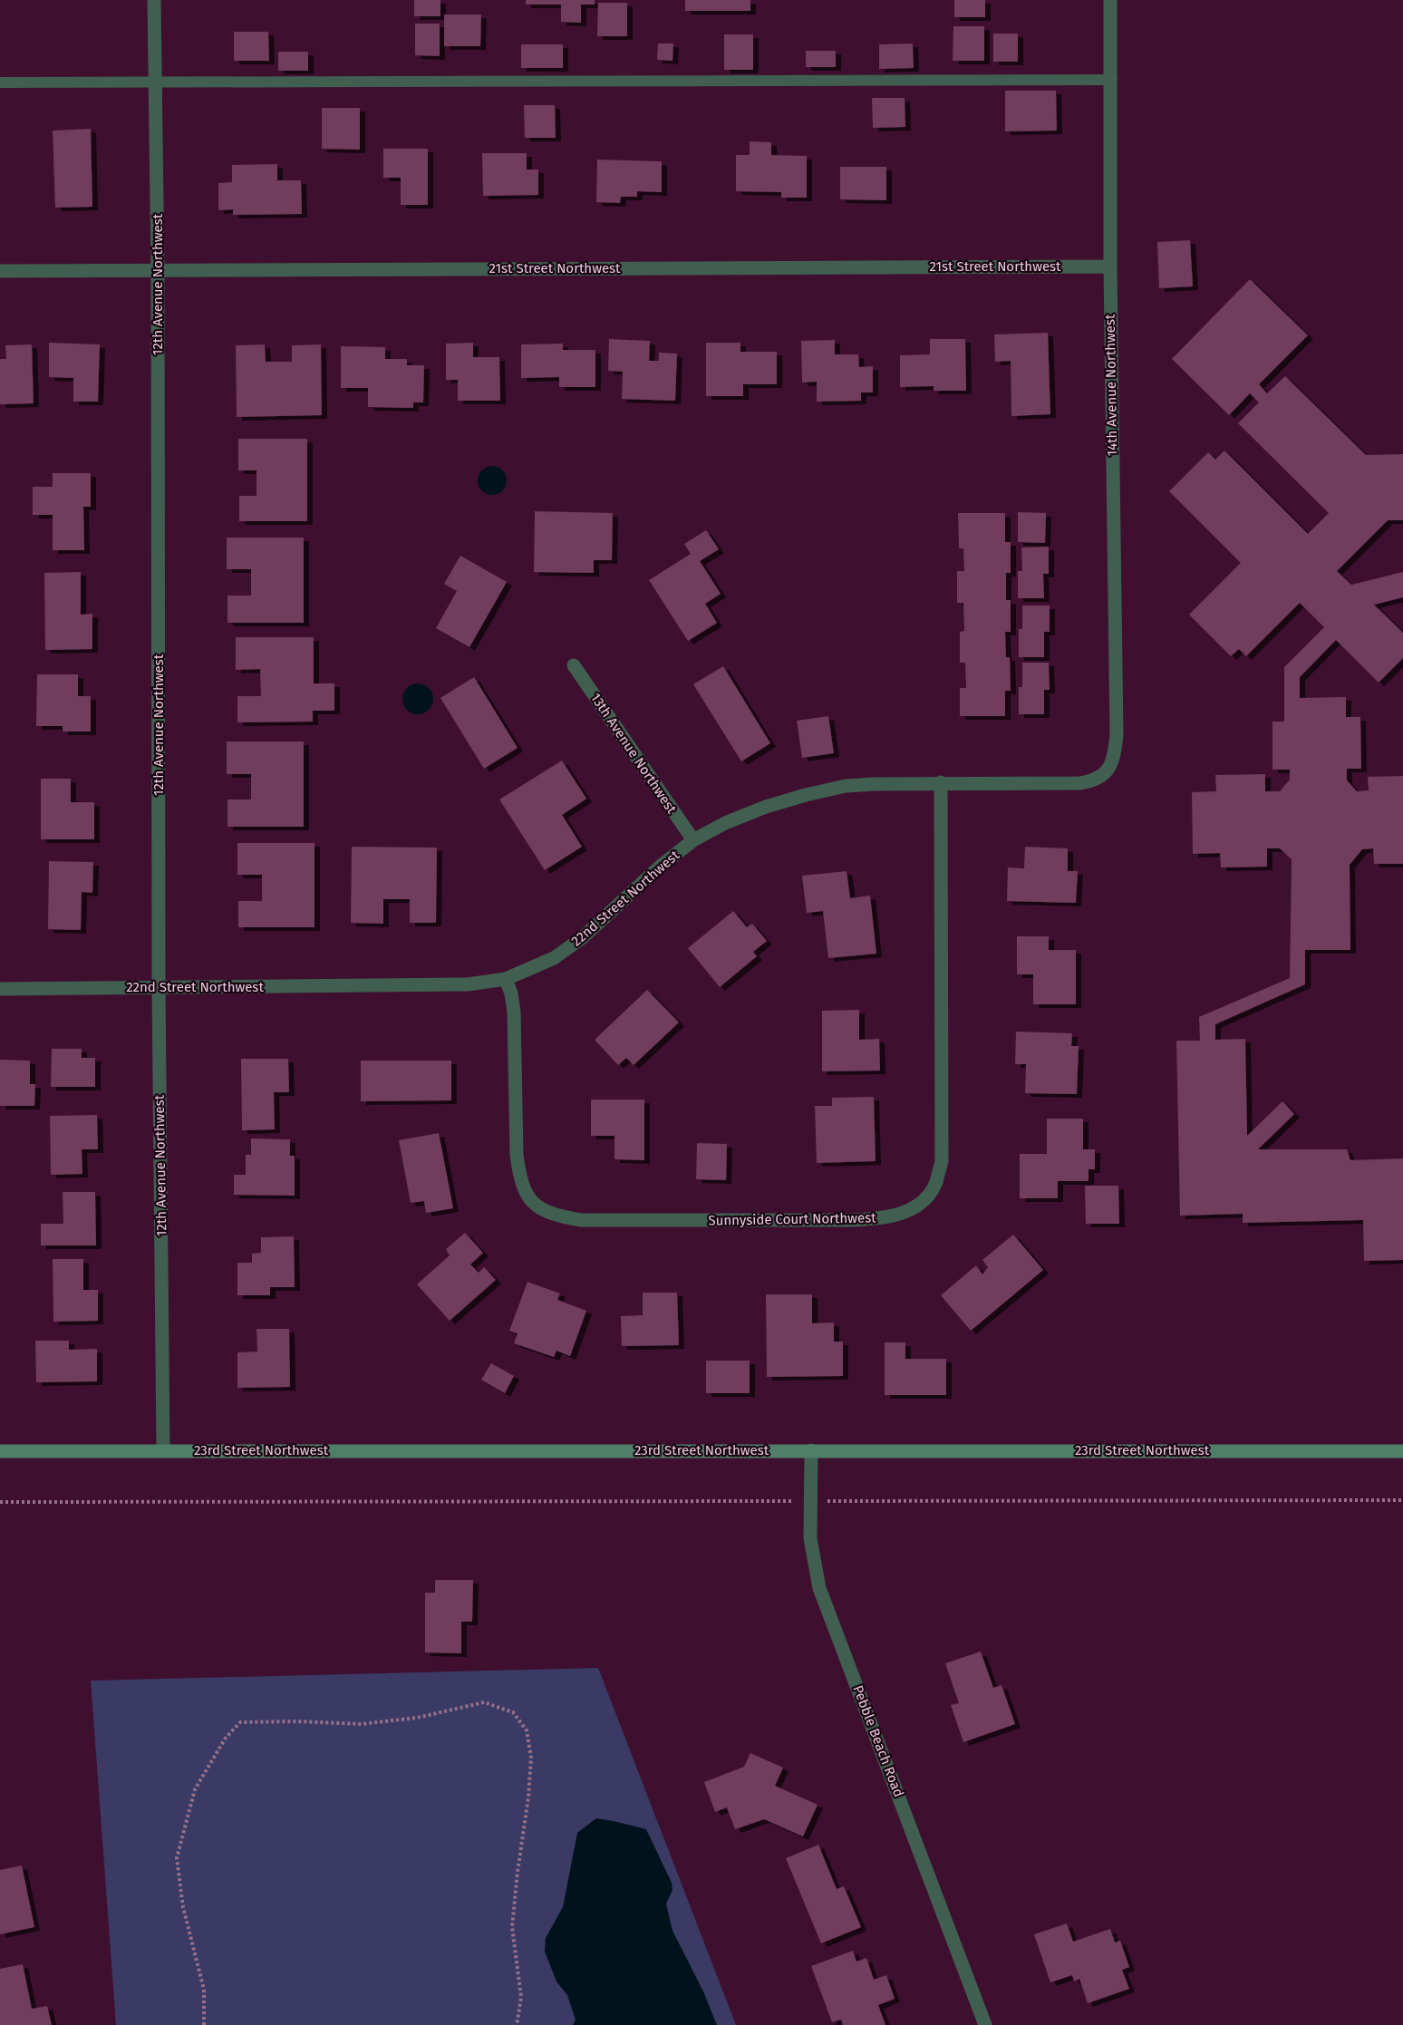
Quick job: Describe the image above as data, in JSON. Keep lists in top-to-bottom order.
{
  "streets": {
    "street": [
      "21st Street Northwest",
      "12th Avenue Northwest",
      "14th Avenue Northwest",
      "13th Avenue Northwest",
      "22nd Street Northwest",
      "Sunnyside Court Northwest",
      "23rd Street Northwest",
      "Pebble Beach Road"
    ]
  },
  "crossings": [
    ["21st Street Northwest", "12th Avenue Northwest"],
    ["21st Street Northwest", "14th Avenue Northwest"],
    ["12th Avenue Northwest", "22nd Street Northwest"],
    ["12th Avenue Northwest", "23rd Street Northwest"],
    ["14th Avenue Northwest", "22nd Street Northwest"],
    ["13th Avenue Northwest", "22nd Street Northwest"],
    ["22nd Street Northwest", "Sunnyside Court Northwest"],
    ["23rd Street Northwest", "Pebble Beach Road"]
  ]
}
